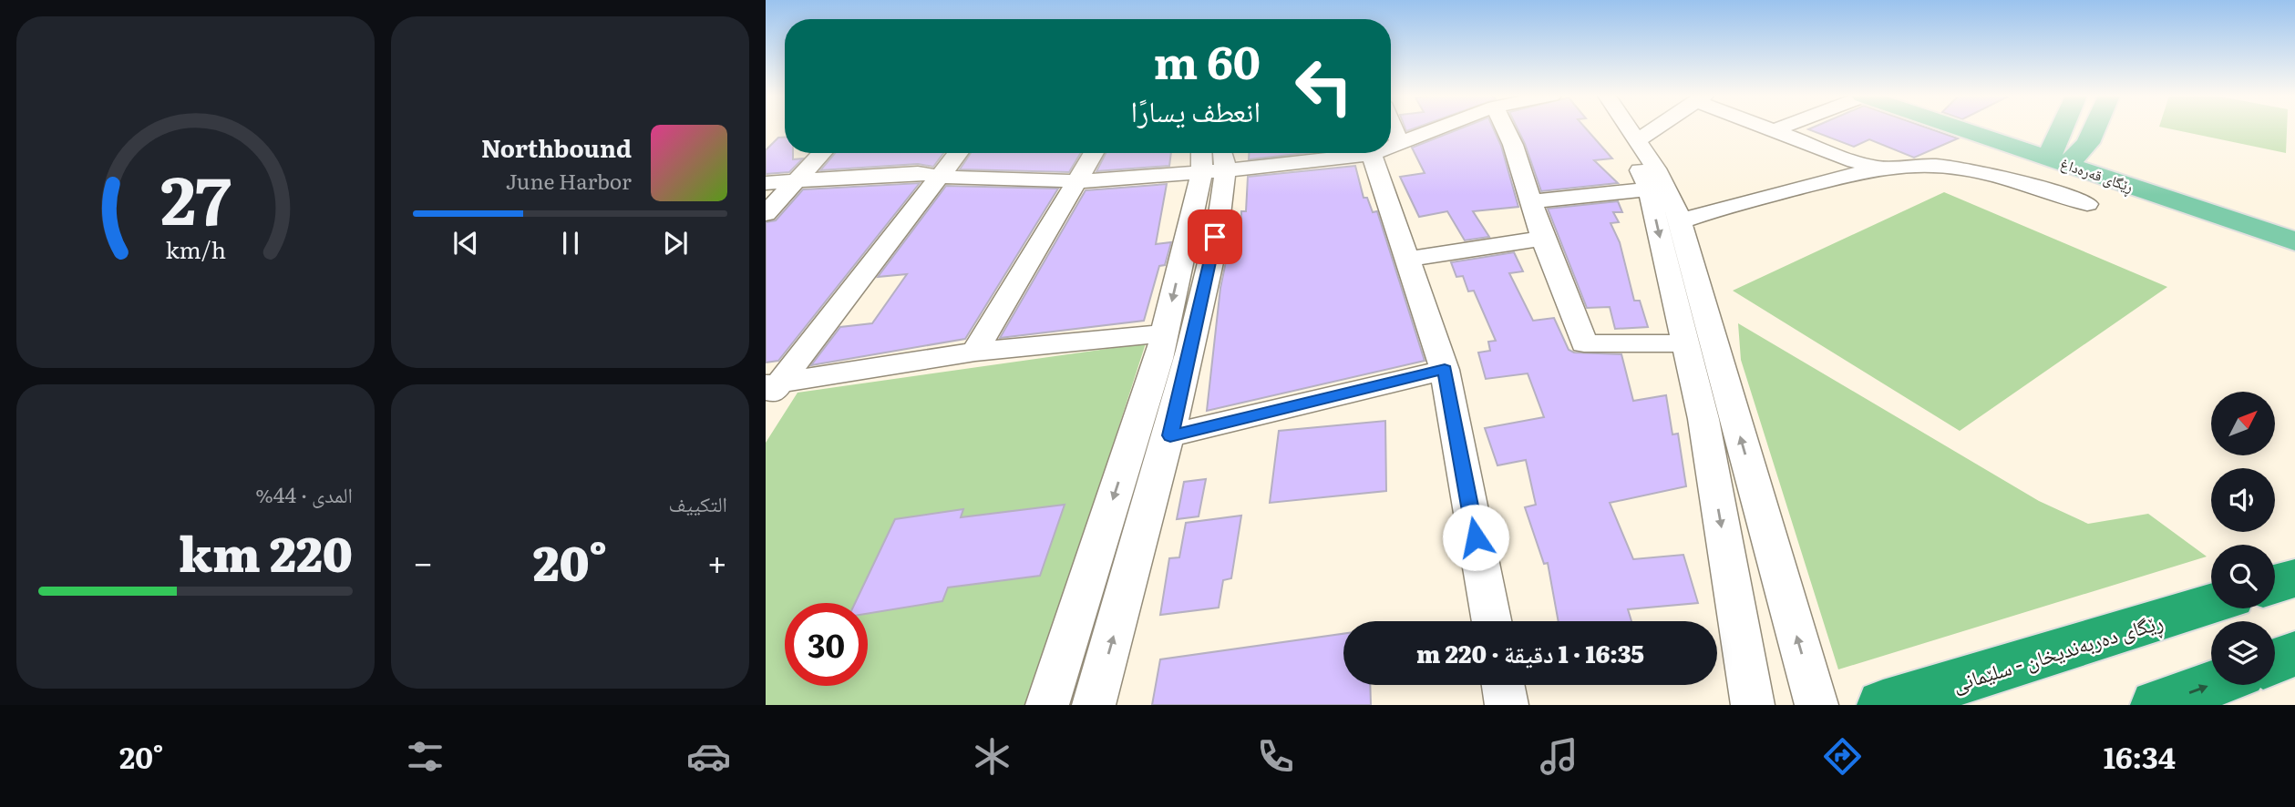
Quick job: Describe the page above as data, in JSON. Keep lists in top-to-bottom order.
{
  "streets": {
    "highway": ["ڕێگای دەربەندیخان - سلێمانی"],
    "main road": ["ڕێگای قەرەداغ"]
  },
  "north": "top right",
  "page": {
    "turn": ["60 m", "انعطف يسارًا"],
    "song": ["Northbound", "June Harbor"],
    "tile": [
      "التكييف",
      ["المدى · 44%", "220 km"]
    ],
    "heat": ["−", "20°", "+"],
    "limit": "30",
    "trip": "16:35 · 1 دقيقة · 220 m",
    "tabs": ["16:34", "20°"],
    "gauge": ["27", "km/h"]
  }
}
